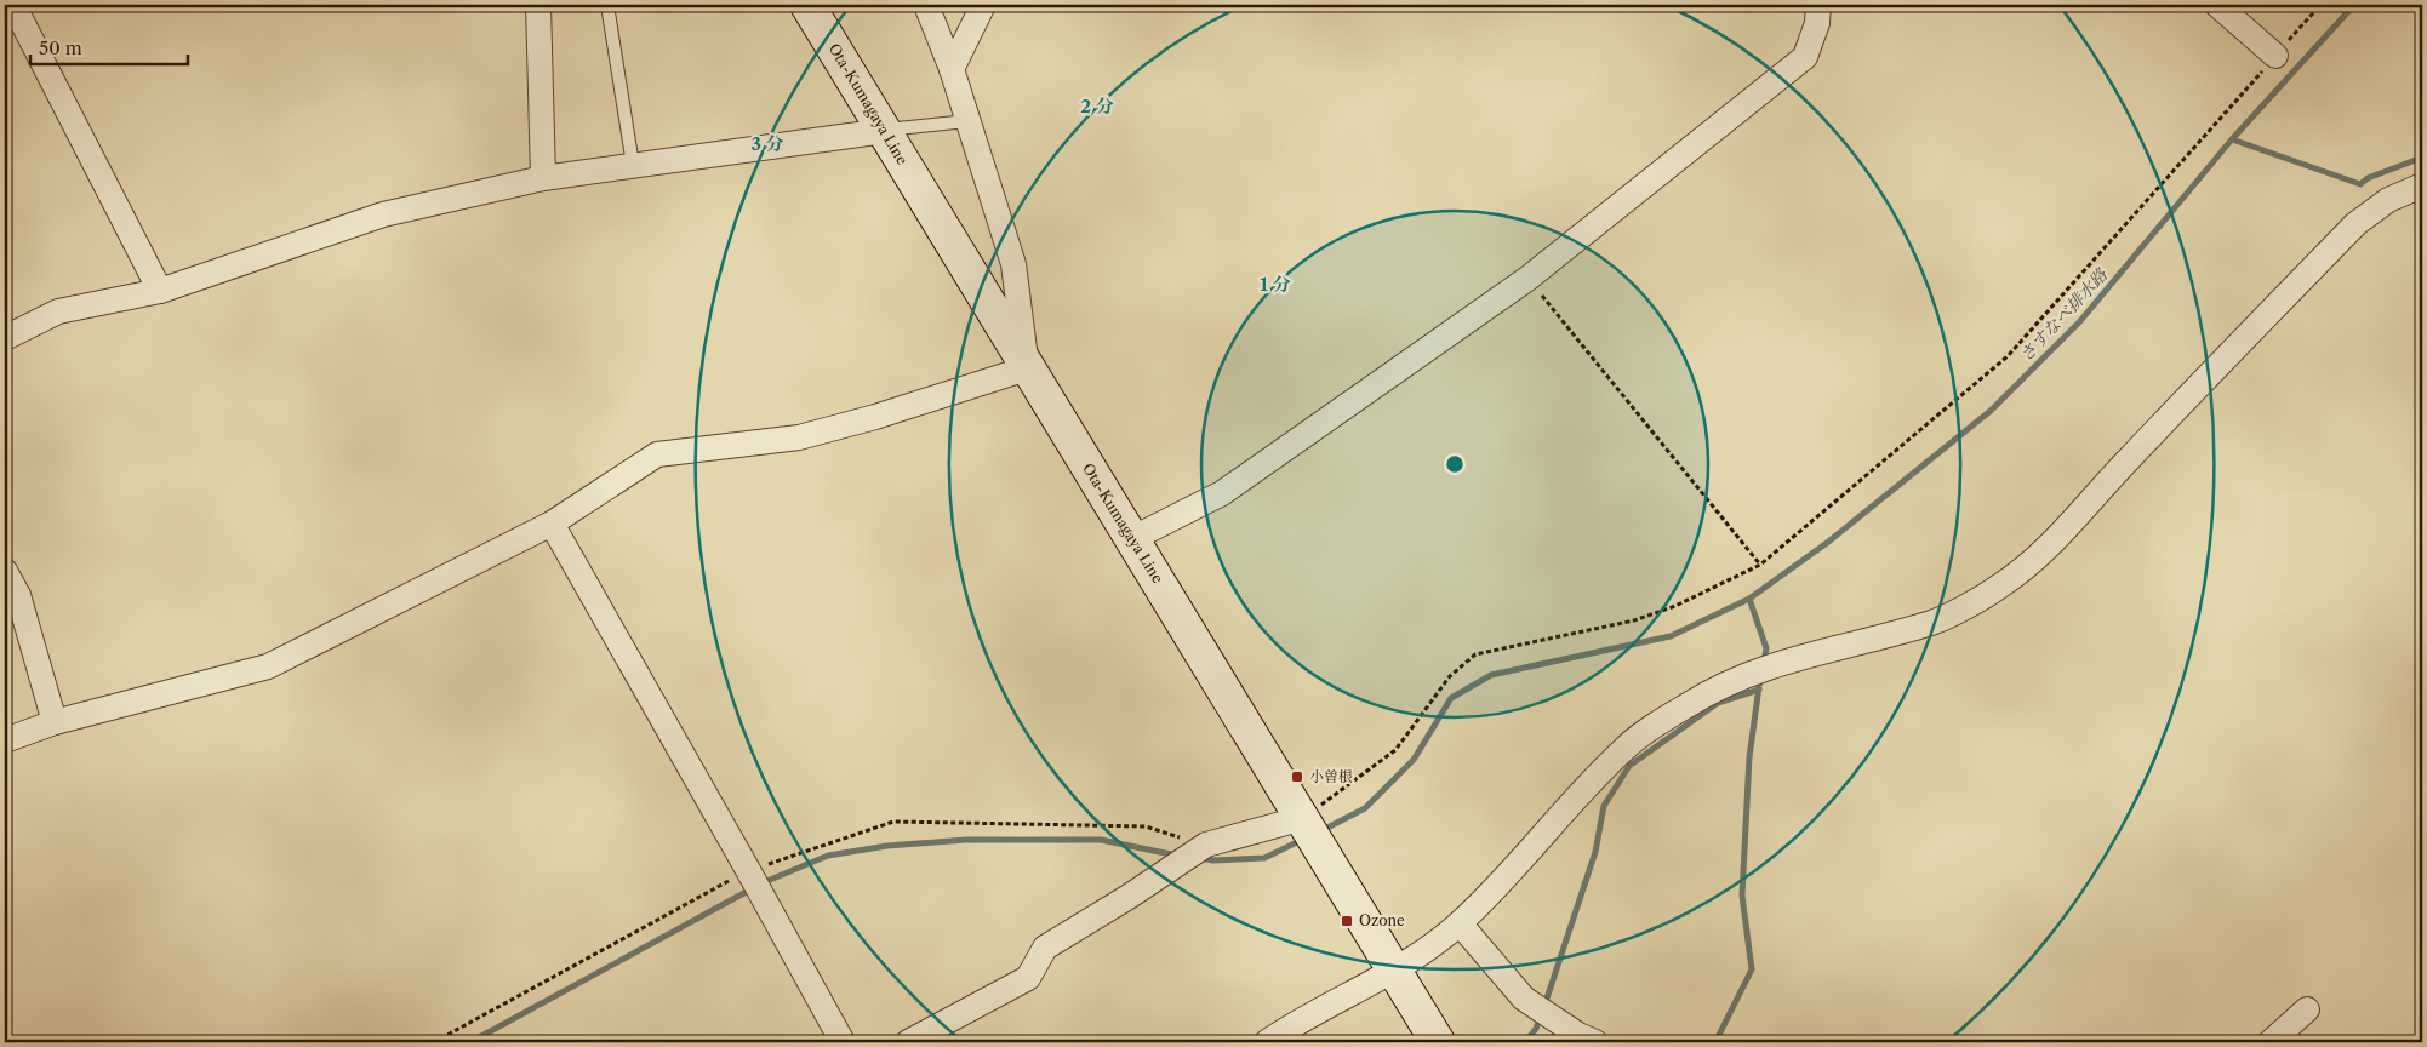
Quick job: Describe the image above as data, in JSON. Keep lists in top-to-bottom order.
{
  "streets": {
    "main road": ["Ota-Kumagaya Line"]
  },
  "water": ["さすなべ排水路"],
  "places": {
    "transit": ["小曽根", "Ozone"]
  },
  "scale_bar": "50 m",
  "rings": ["2 分", "3 分", "1 分"]
}
